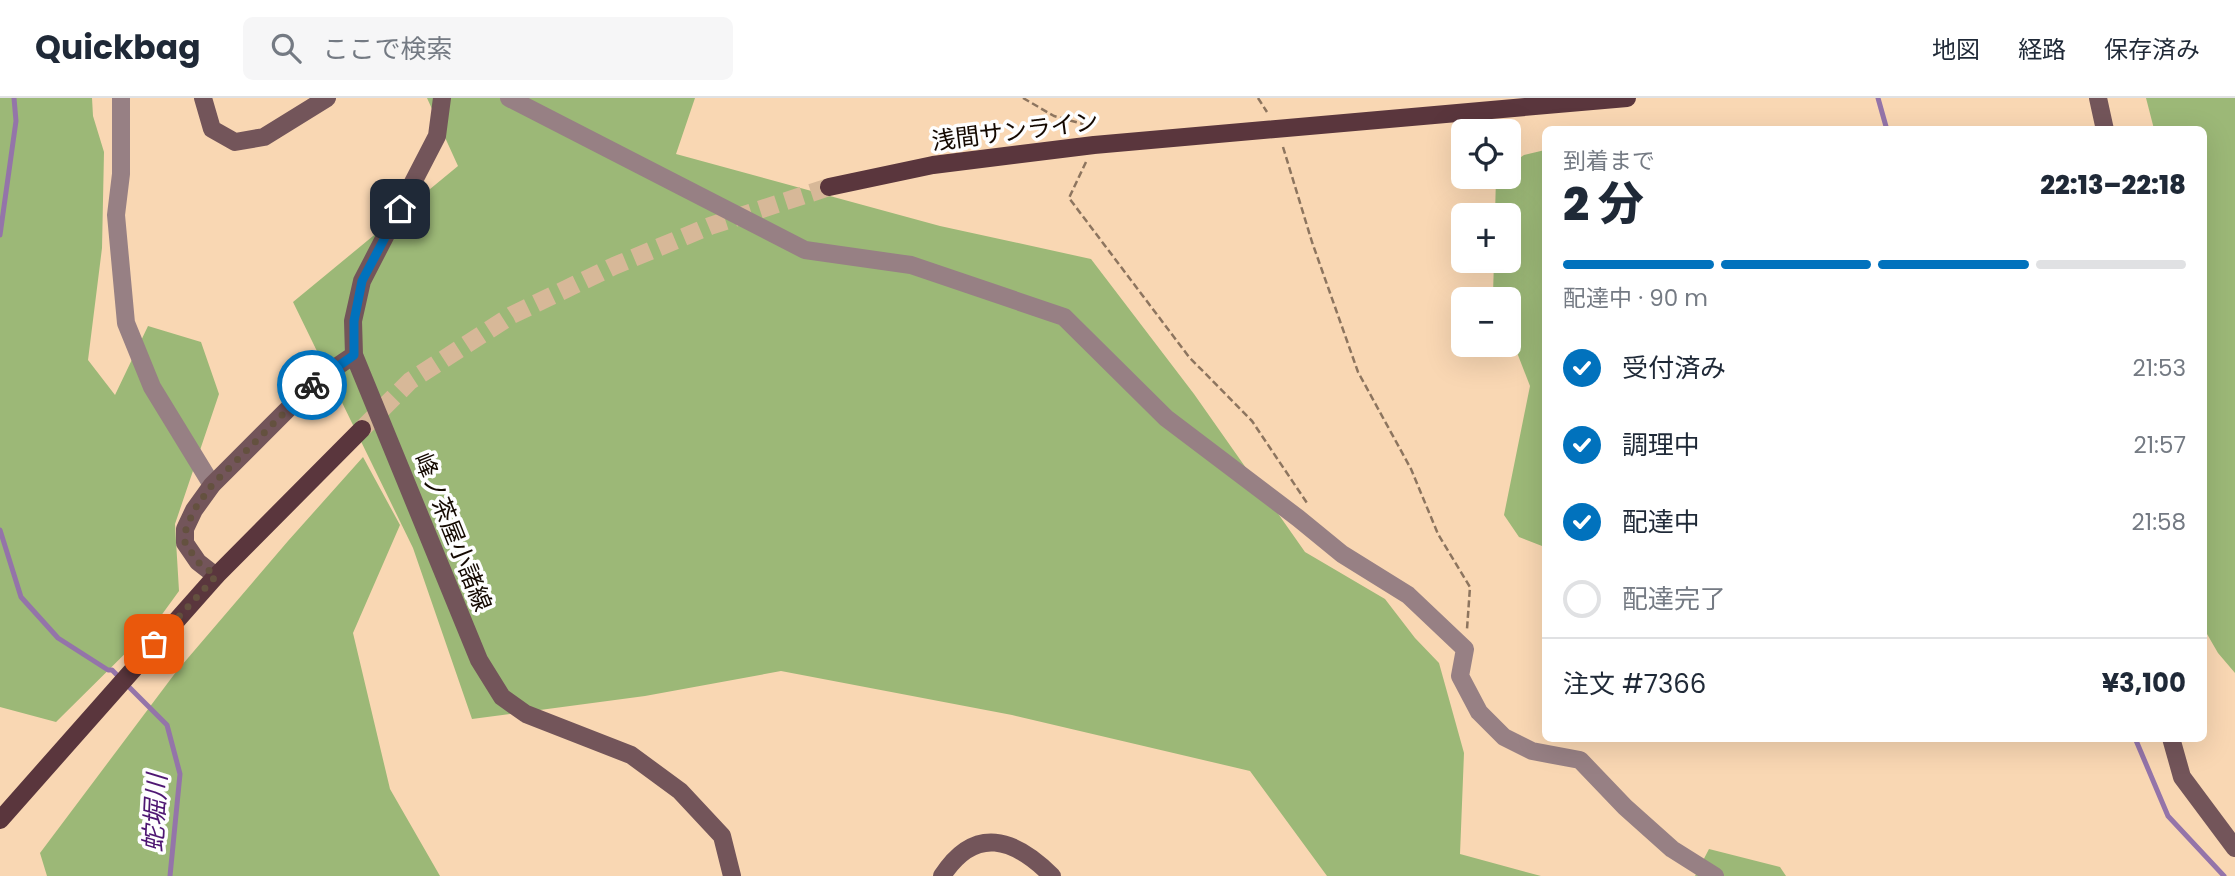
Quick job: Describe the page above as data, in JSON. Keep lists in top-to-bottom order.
{
  "streets": {
    "main road": ["浅間サンライン", "峰ノ茶屋小諸線"]
  },
  "water": ["蛇堀川"],
  "page": {
    "header": "Quickbag",
    "search": "ここで検索",
    "nav": ["地図", "経路", "保存済み"],
    "map_buttons": ["+", "−"],
    "heading": ["2 分", "到着まで", "22:13–22:18"],
    "panel": ["注文 #7366", "¥3,100"],
    "bar": "配達中 · 90 m",
    "list": [
      ["受付済み", "21:53"],
      ["調理中", "21:57"],
      ["配達中", "21:58"],
      "配達完了"
    ]
  }
}
